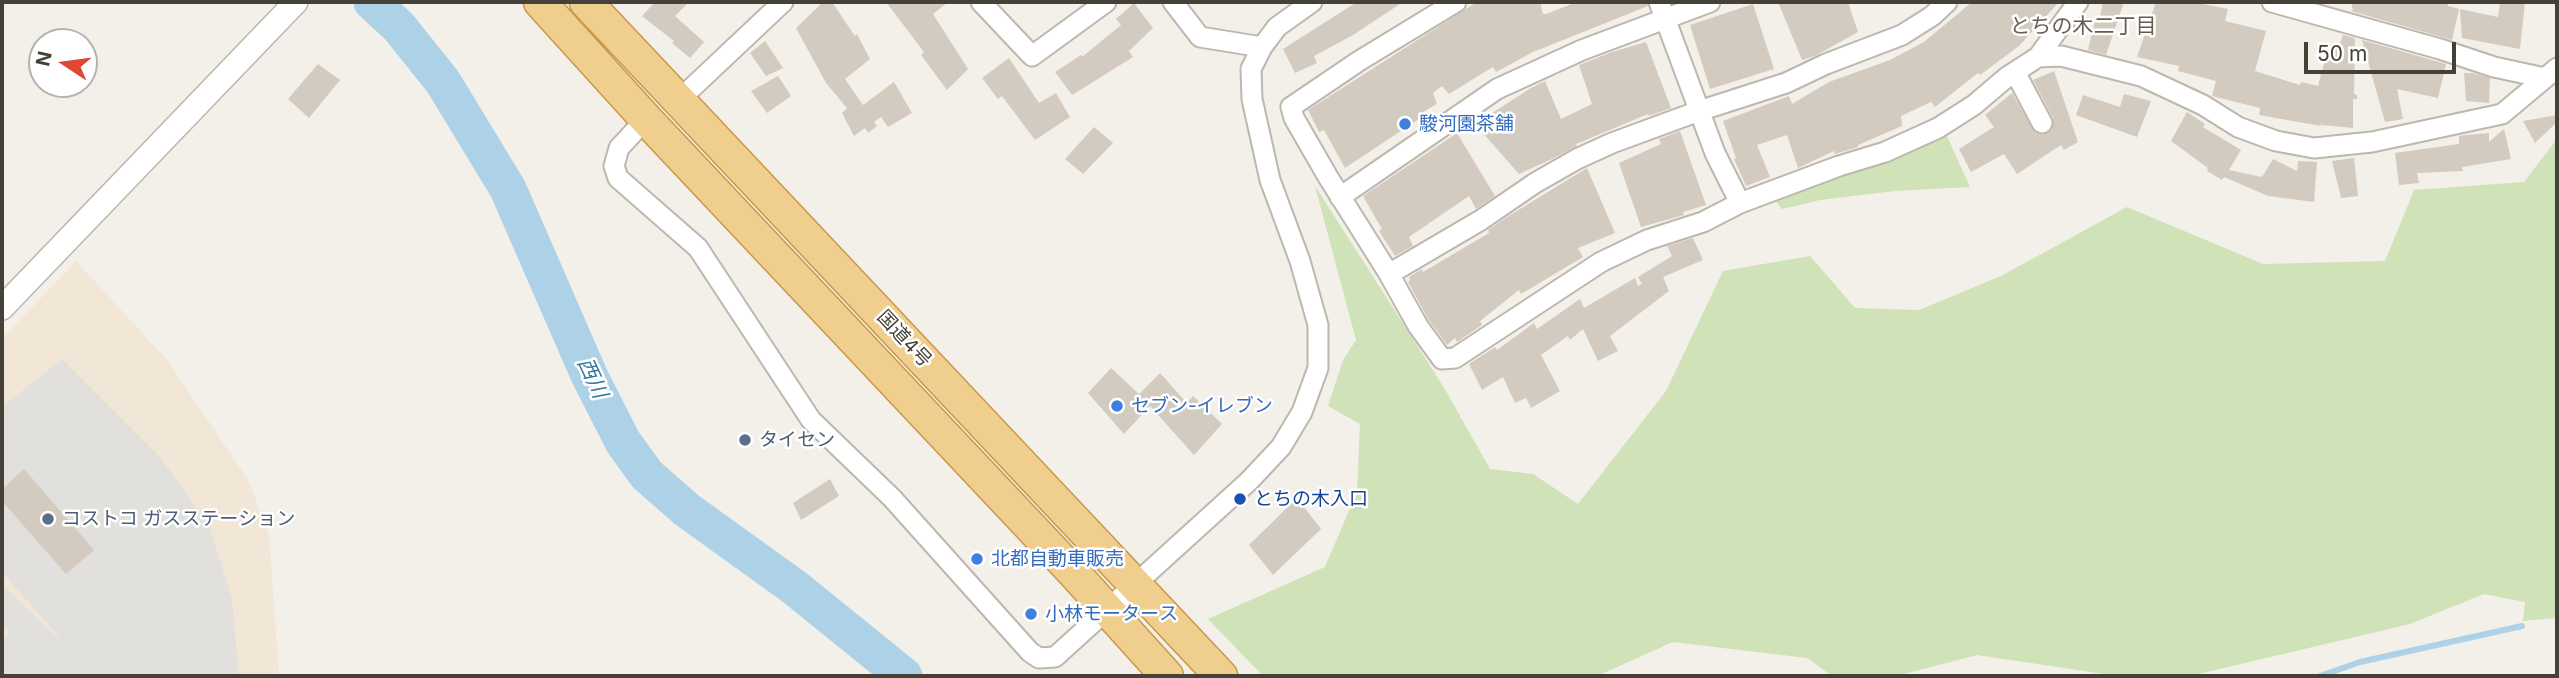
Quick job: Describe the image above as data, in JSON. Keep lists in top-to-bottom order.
{
  "streets": {
    "highway": ["国道4号"]
  },
  "districts": ["とちの木二丁目"],
  "water": ["西川"],
  "places": [
    "駿河園茶舗",
    "セブン-イレブン",
    "タイセン",
    "とちの木入口",
    "コストコ ガスステーション",
    "北都自動車販売",
    "小林モータース"
  ],
  "scale_bar": "50 m",
  "north": "left"
}
